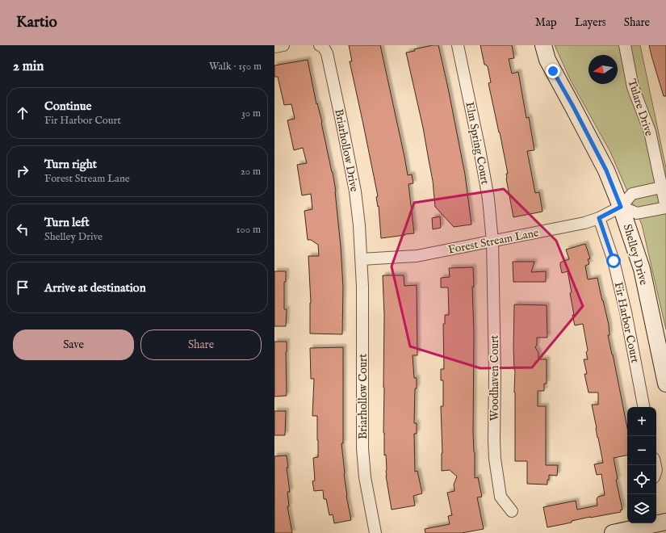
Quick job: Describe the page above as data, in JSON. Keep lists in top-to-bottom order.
{
  "streets": {
    "street": [
      "Tulare Drive",
      "Elm Spring Court",
      "Briarhollow Drive",
      "Forest Stream Lane",
      "Shelley Drive",
      "Fir Harbor Court",
      "Woodhaven Court",
      "Briarhollow Court"
    ]
  },
  "crossings": [
    ["Tulare Drive", "Forest Stream Lane"],
    ["Elm Spring Court", "Forest Stream Lane"],
    ["Elm Spring Court", "Woodhaven Court"],
    ["Briarhollow Drive", "Forest Stream Lane"],
    ["Briarhollow Drive", "Briarhollow Court"],
    ["Forest Stream Lane", "Shelley Drive"],
    ["Forest Stream Lane", "Fir Harbor Court"],
    ["Forest Stream Lane", "Woodhaven Court"],
    ["Forest Stream Lane", "Briarhollow Court"]
  ],
  "north": "left",
  "page": {
    "header": "Kartio",
    "nav": ["Map", "Layers", "Share"],
    "heading": ["2 min", "Walk · 150 m"],
    "list": [
      ["Continue", "Fir Harbor Court", "30 m"],
      ["Turn right", "Forest Stream Lane", "20 m"],
      ["Turn left", "Shelley Drive", "100 m"],
      "Arrive at destination"
    ],
    "buttons": ["Save", "Share"],
    "map_buttons": ["+", "−"]
  }
}
